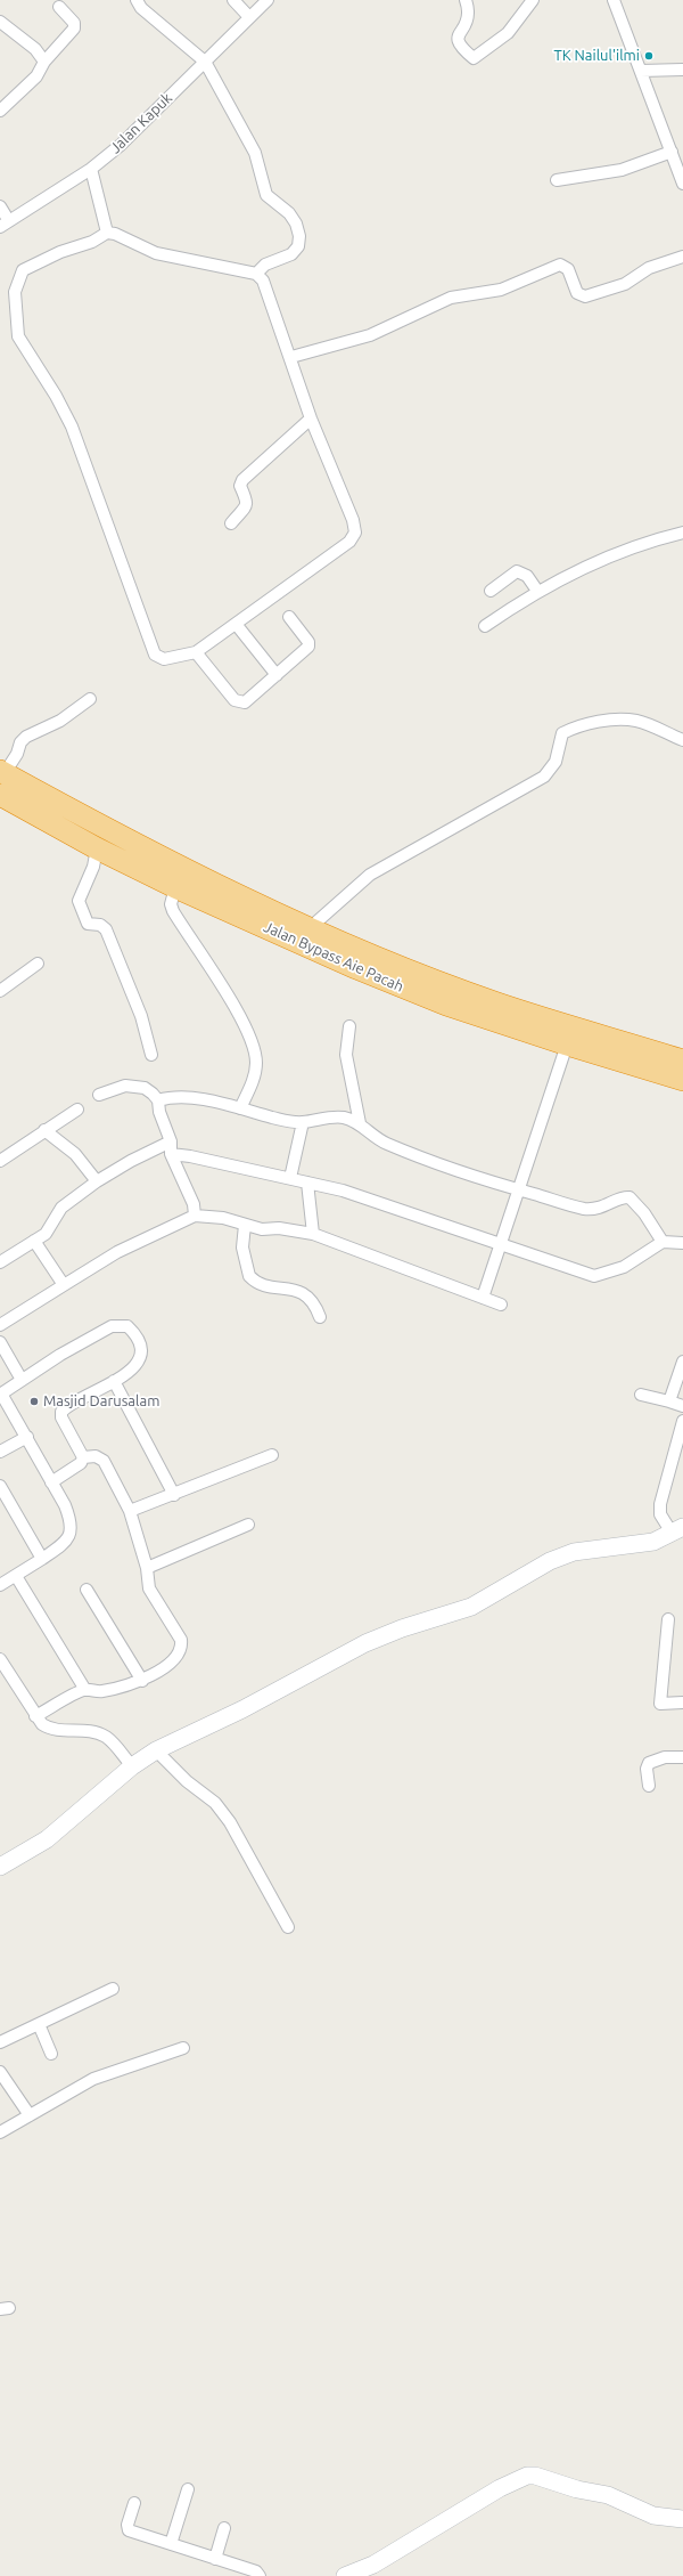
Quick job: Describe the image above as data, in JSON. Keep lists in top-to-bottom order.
{
  "streets": {
    "highway": ["Jalan Bypass Aie Pacah"],
    "street": ["Jalan Kapuk"]
  },
  "places": ["TK Nailul'ilmi", "Masjid Darusalam"]
}
